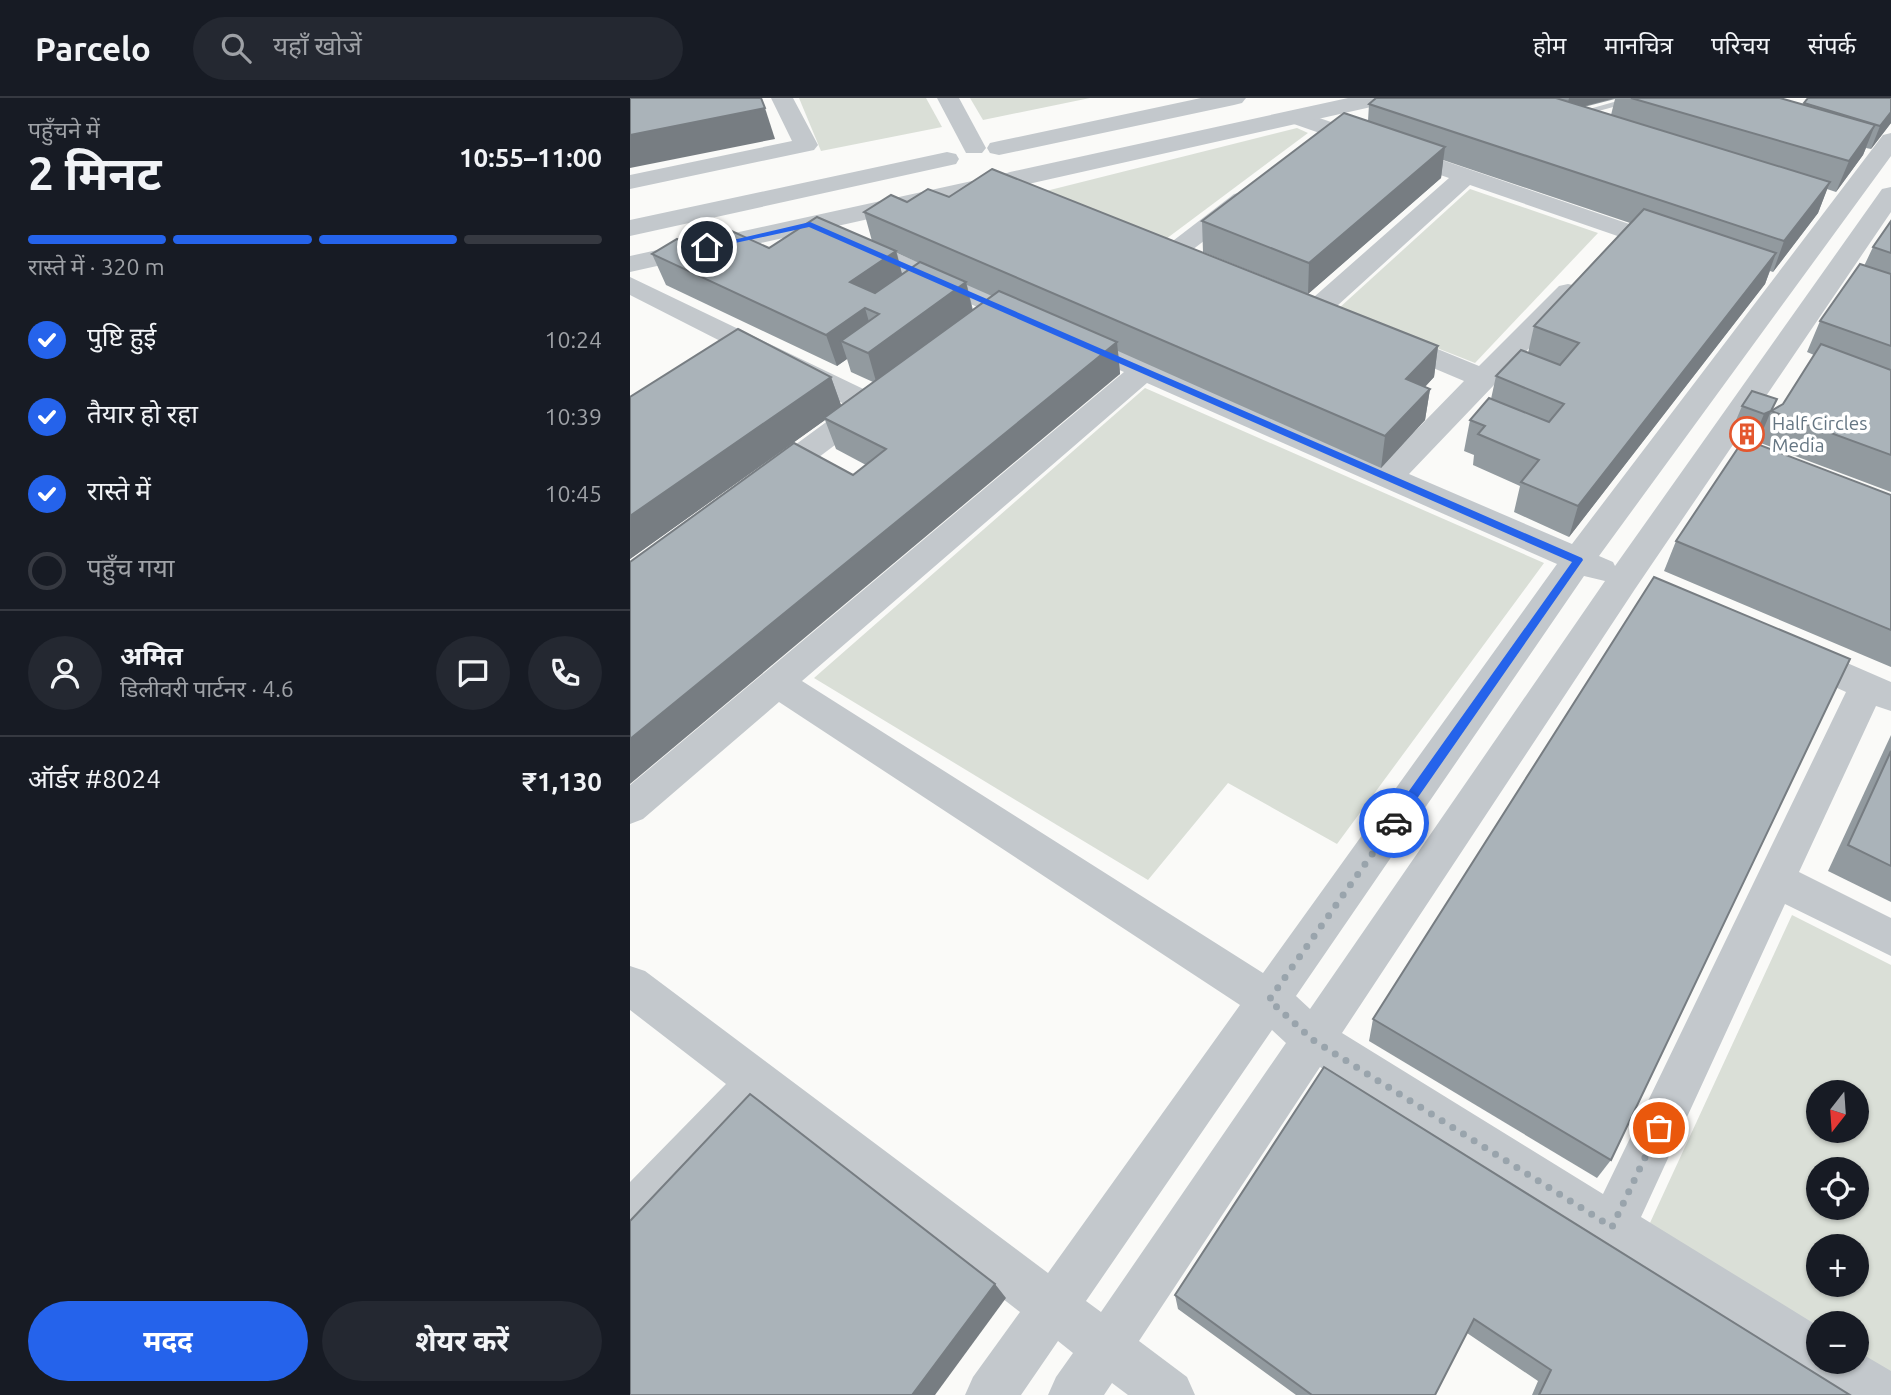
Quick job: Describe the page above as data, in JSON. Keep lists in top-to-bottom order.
{
  "places": {
    "building": ["Half Circles Media"]
  },
  "north": "bottom",
  "page": {
    "header": "Parcelo",
    "search": "यहाँ खोजें",
    "nav": [
      "होम",
      "मानचित्र",
      "परिचय",
      "संपर्क"
    ],
    "heading": ["2 मिनट", "पहुँचने में", "10:55–11:00"],
    "panel": [
      "अमित",
      "डिलीवरी पार्टनर · 4.6",
      "ऑर्डर #8024",
      "₹1,130"
    ],
    "bar": "रास्ते में · 320 m",
    "list": [
      ["पुष्टि हुई", "10:24"],
      ["तैयार हो रहा", "10:39"],
      ["रास्ते में", "10:45"],
      "पहुँच गया"
    ],
    "map_buttons": ["+", "−"],
    "buttons": ["मदद", "शेयर करें"]
  }
}
